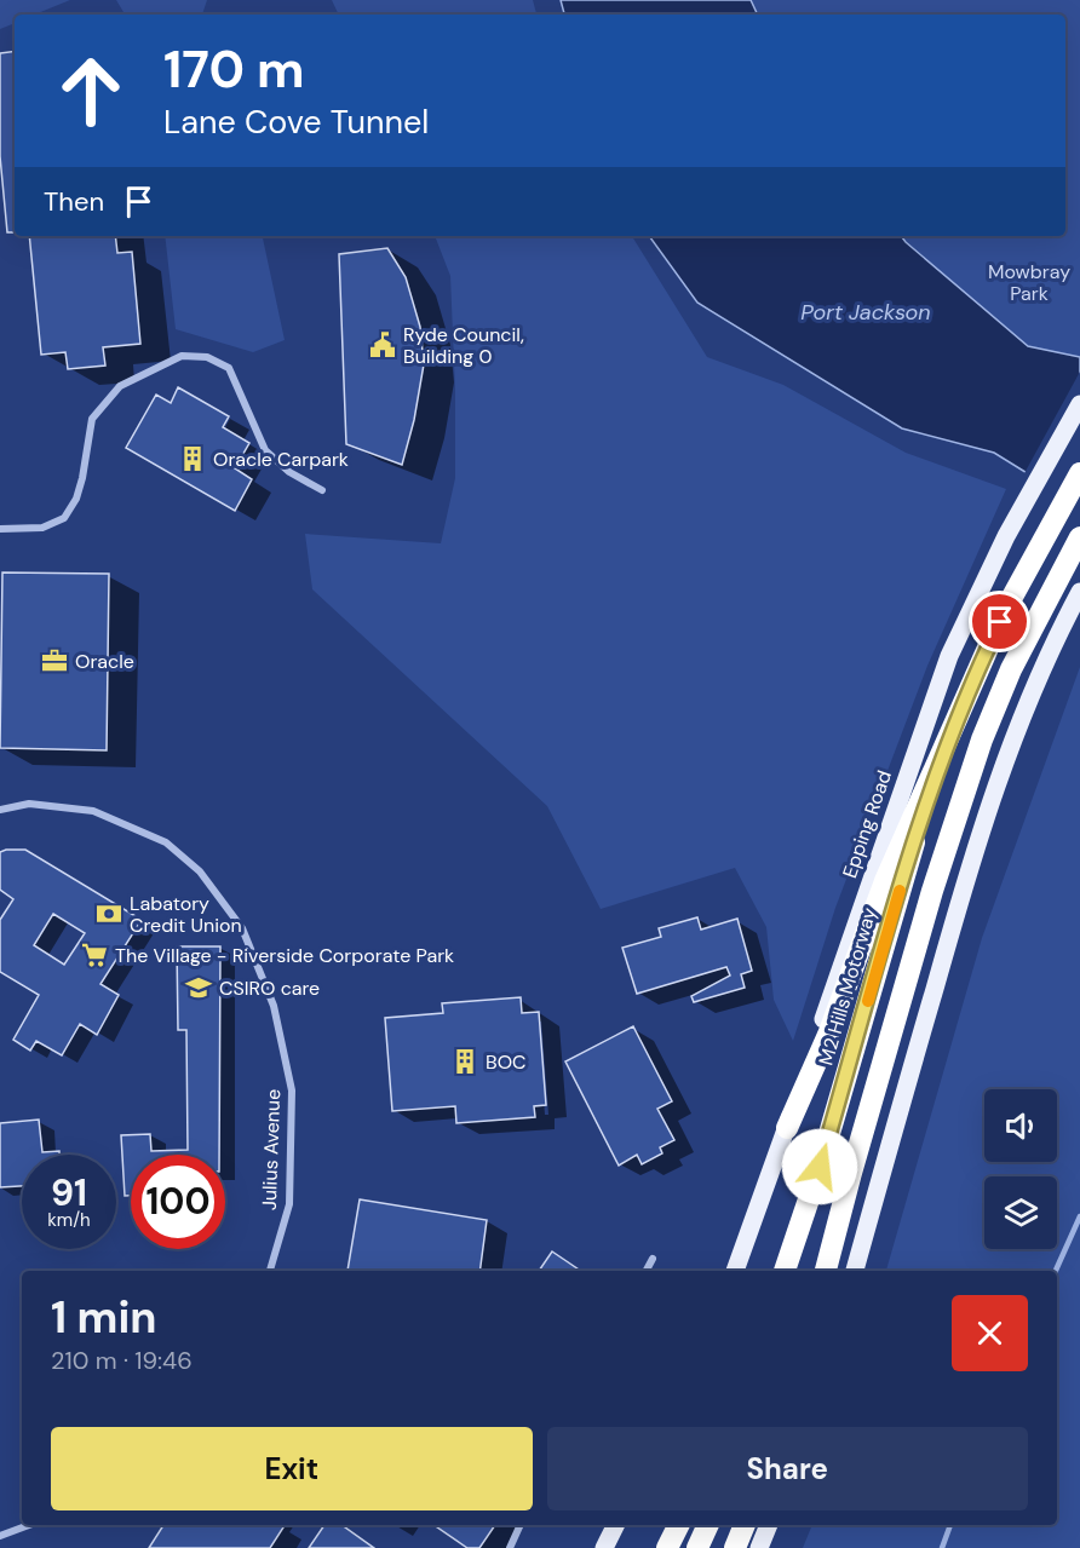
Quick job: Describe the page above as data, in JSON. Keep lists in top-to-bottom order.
{
  "streets": {
    "highway": ["M2 Hills Motorway"],
    "main road": ["Epping Road"],
    "street": ["Julius Avenue"]
  },
  "water": ["Port Jackson"],
  "parks": ["Mowbray Park"],
  "places": {
    "public building": ["Ryde Council, Building 0"],
    "building": ["Oracle Carpark", "BOC"],
    "office": ["Oracle"],
    "bank": ["Labatory Credit Union"],
    "supermarket": ["The Village - Riverside Corporate Park"],
    "school or university": ["CSIRO care"]
  },
  "page": {
    "turn": ["170 m", "Lane Cove Tunnel"],
    "then": "Then",
    "speed": "91 km/h",
    "limit": "100",
    "heading": ["1 min", "210 m · 19:46"],
    "buttons": ["Exit", "Share"]
  }
}
